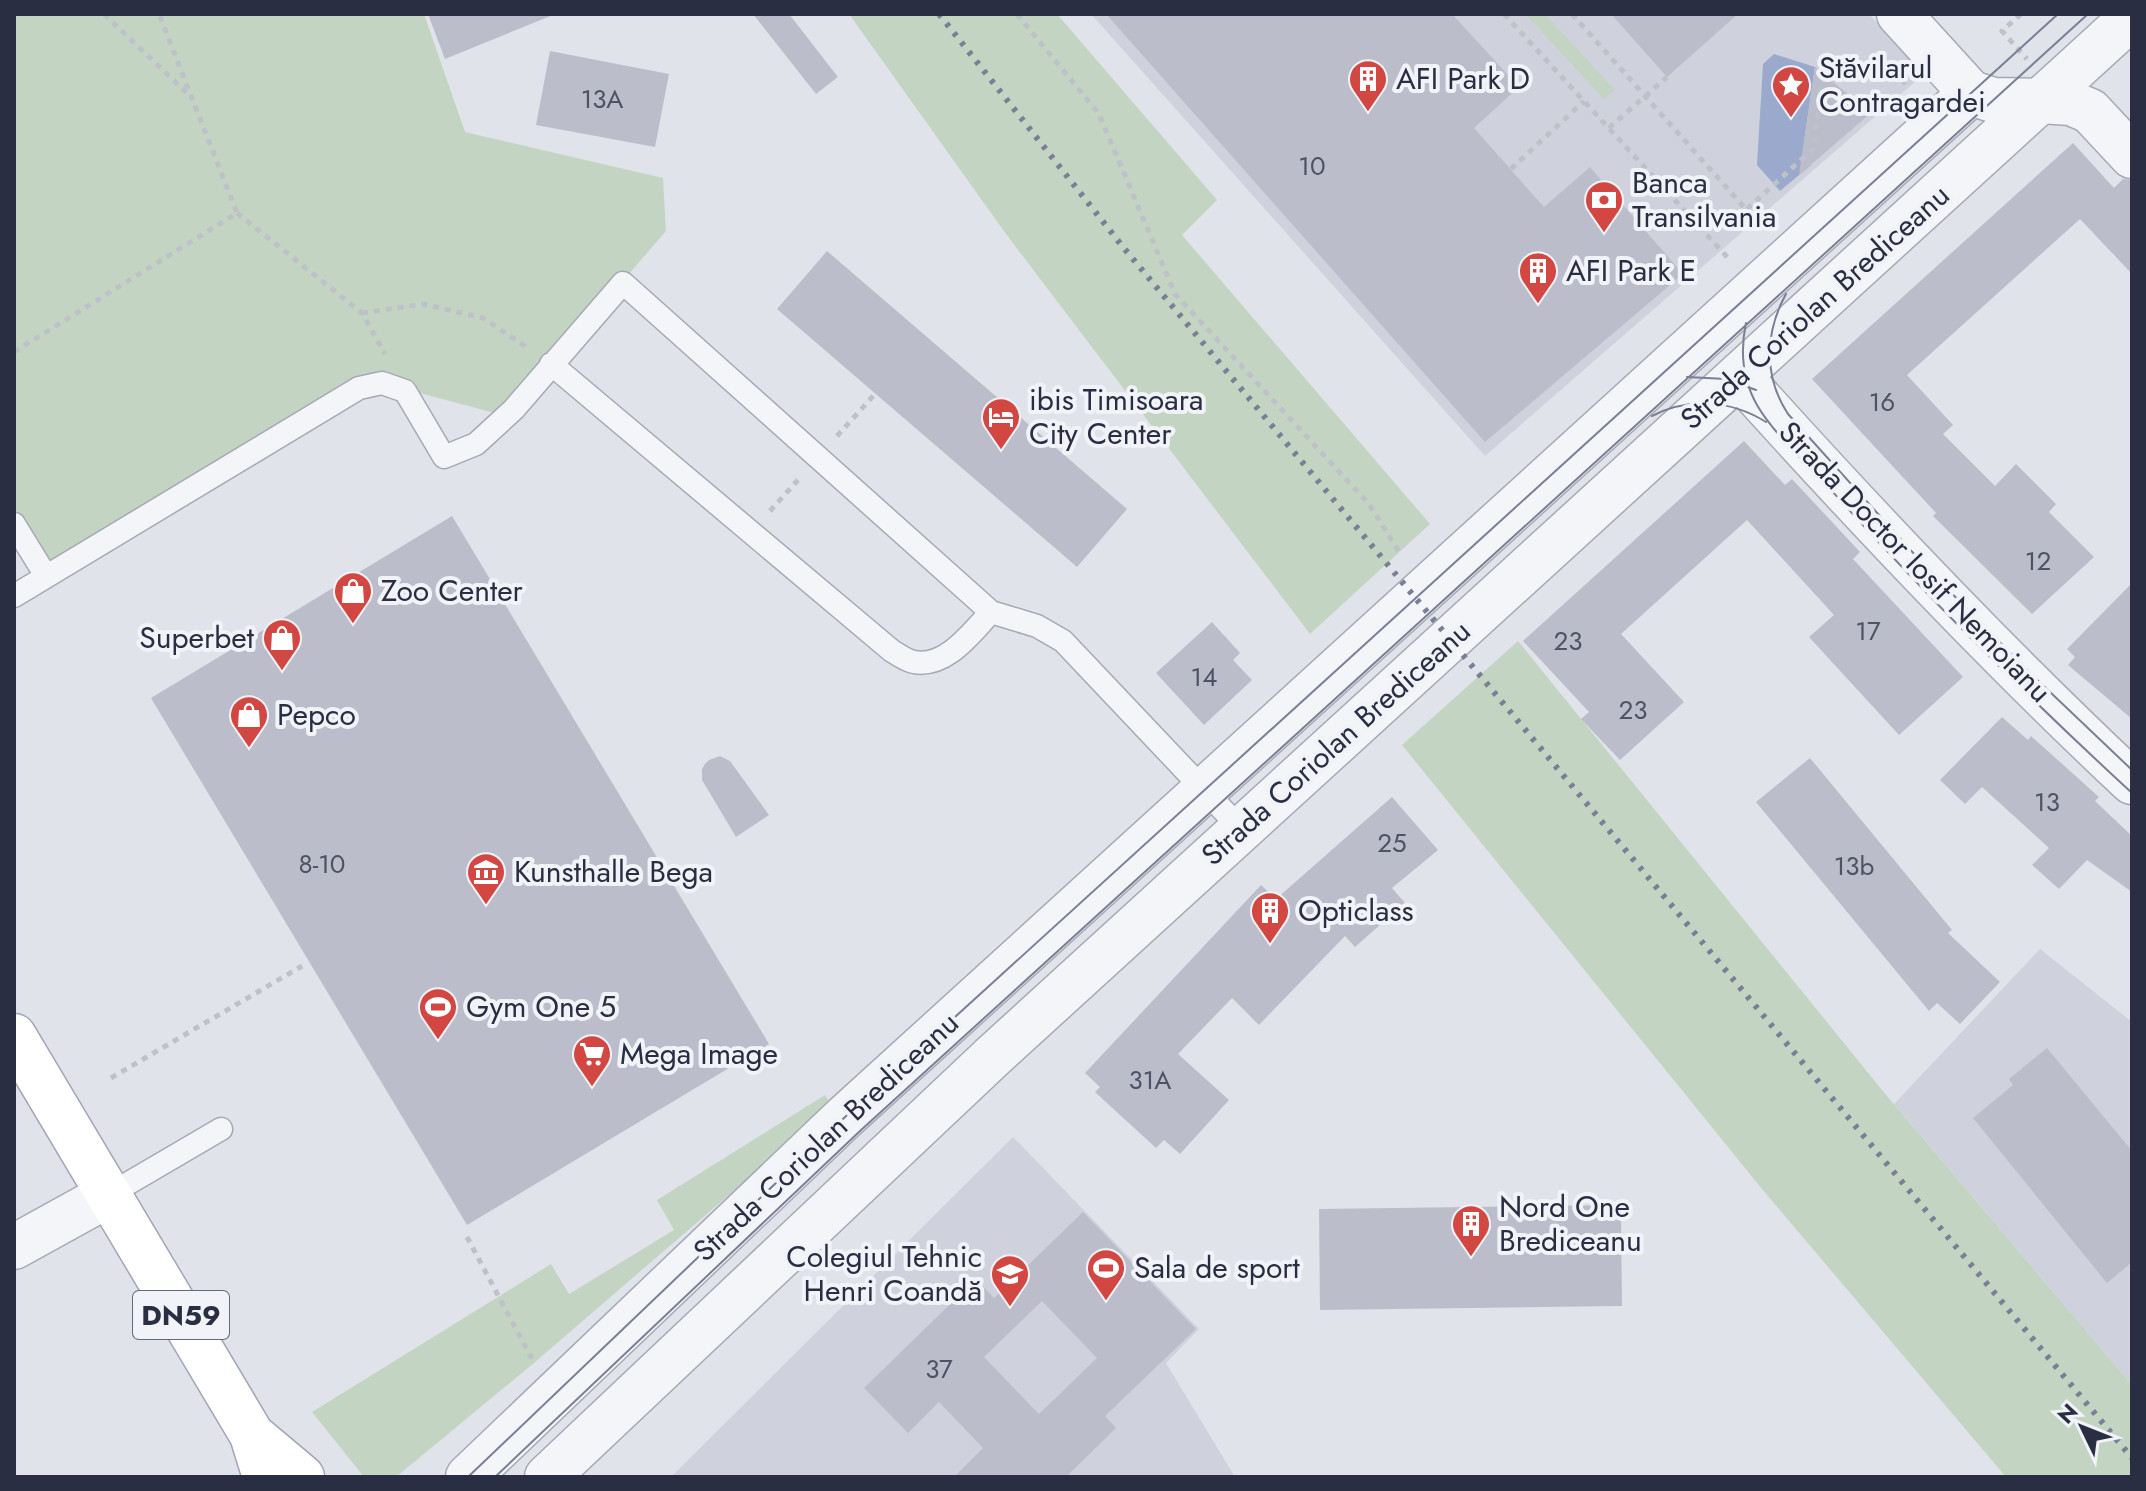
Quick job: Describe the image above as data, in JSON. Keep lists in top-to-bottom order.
{
  "streets": {
    "main road": ["DN59"],
    "street": ["Strada Coriolan Brediceanu", "Strada Doctor Iosif Nemoianu"]
  },
  "crossings": [
    ["Strada Coriolan Brediceanu", "Strada Doctor Iosif Nemoianu"]
  ],
  "places": {
    "building": [
      "AFI Park D",
      "AFI Park E",
      "Opticlass",
      "Nord One Brediceanu"
    ],
    "place": ["Stăvilarul Contragardei"],
    "bank": ["Banca Transilvania"],
    "hotel": ["ibis Timisoara City Center"],
    "shop": ["Zoo Center", "Superbet", "Pepco"],
    "museum": ["Kunsthalle Bega"],
    "sports": ["Gym One 5", "Sala de sport"],
    "supermarket": ["Mega Image"],
    "school or university": ["Colegiul Tehnic Henri Coandă"]
  },
  "house_numbers": [
    "13A",
    "10",
    "16",
    "12",
    "17",
    "23",
    "14",
    "23",
    "13",
    "25",
    "8-10",
    "13b",
    "31A",
    "37"
  ],
  "north": "top left"
}
